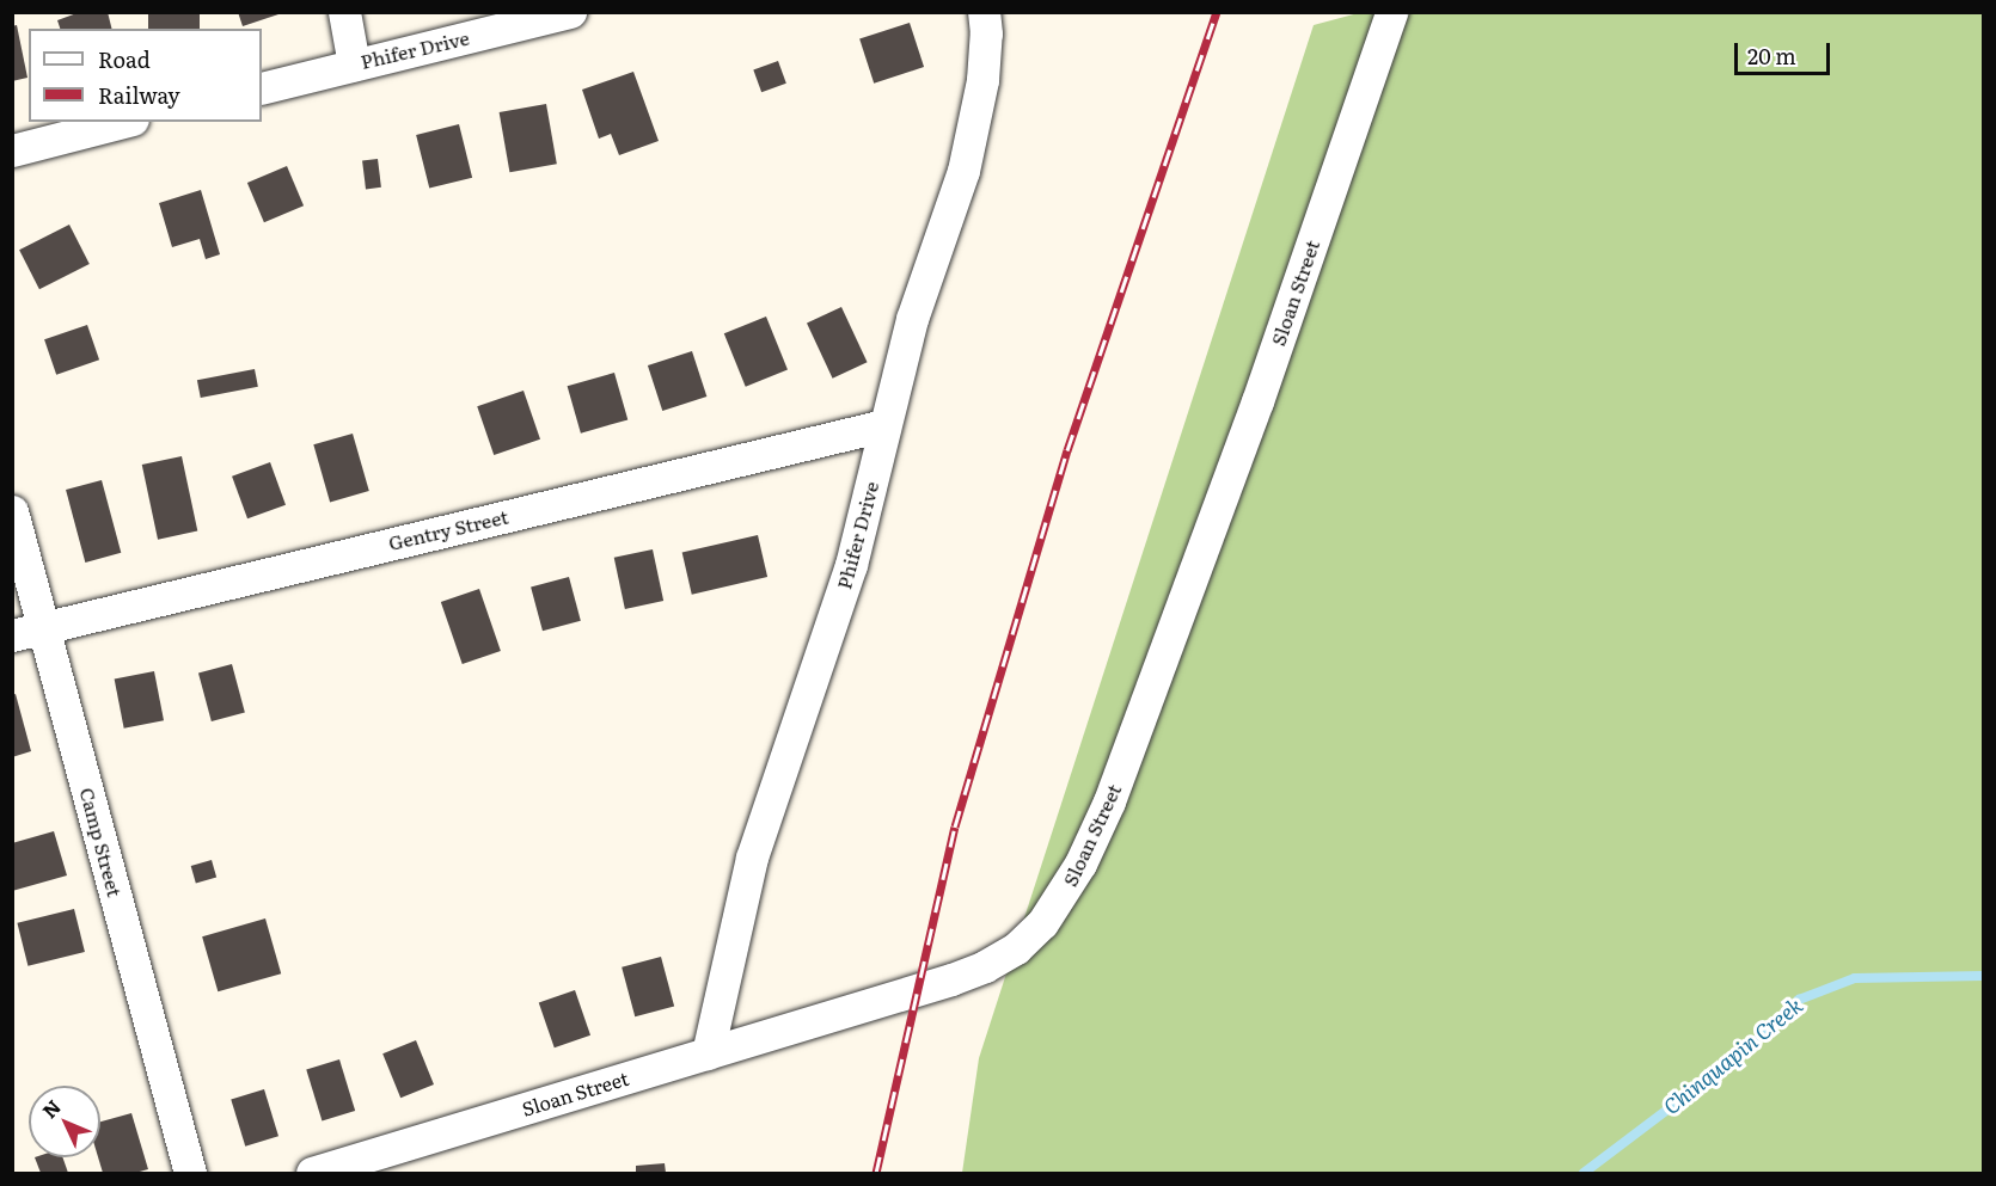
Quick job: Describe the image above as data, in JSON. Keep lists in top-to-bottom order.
{
  "streets": {
    "street": [
      "Phifer Drive",
      "Sloan Street",
      "Gentry Street",
      "Camp Street"
    ]
  },
  "crossings": [
    ["Phifer Drive", "Sloan Street"],
    ["Phifer Drive", "Gentry Street"],
    ["Gentry Street", "Camp Street"]
  ],
  "water": ["Chinquapin Creek"],
  "legend": ["Road", "Railway"],
  "scale_bar": "20 m",
  "north": "top left"
}
